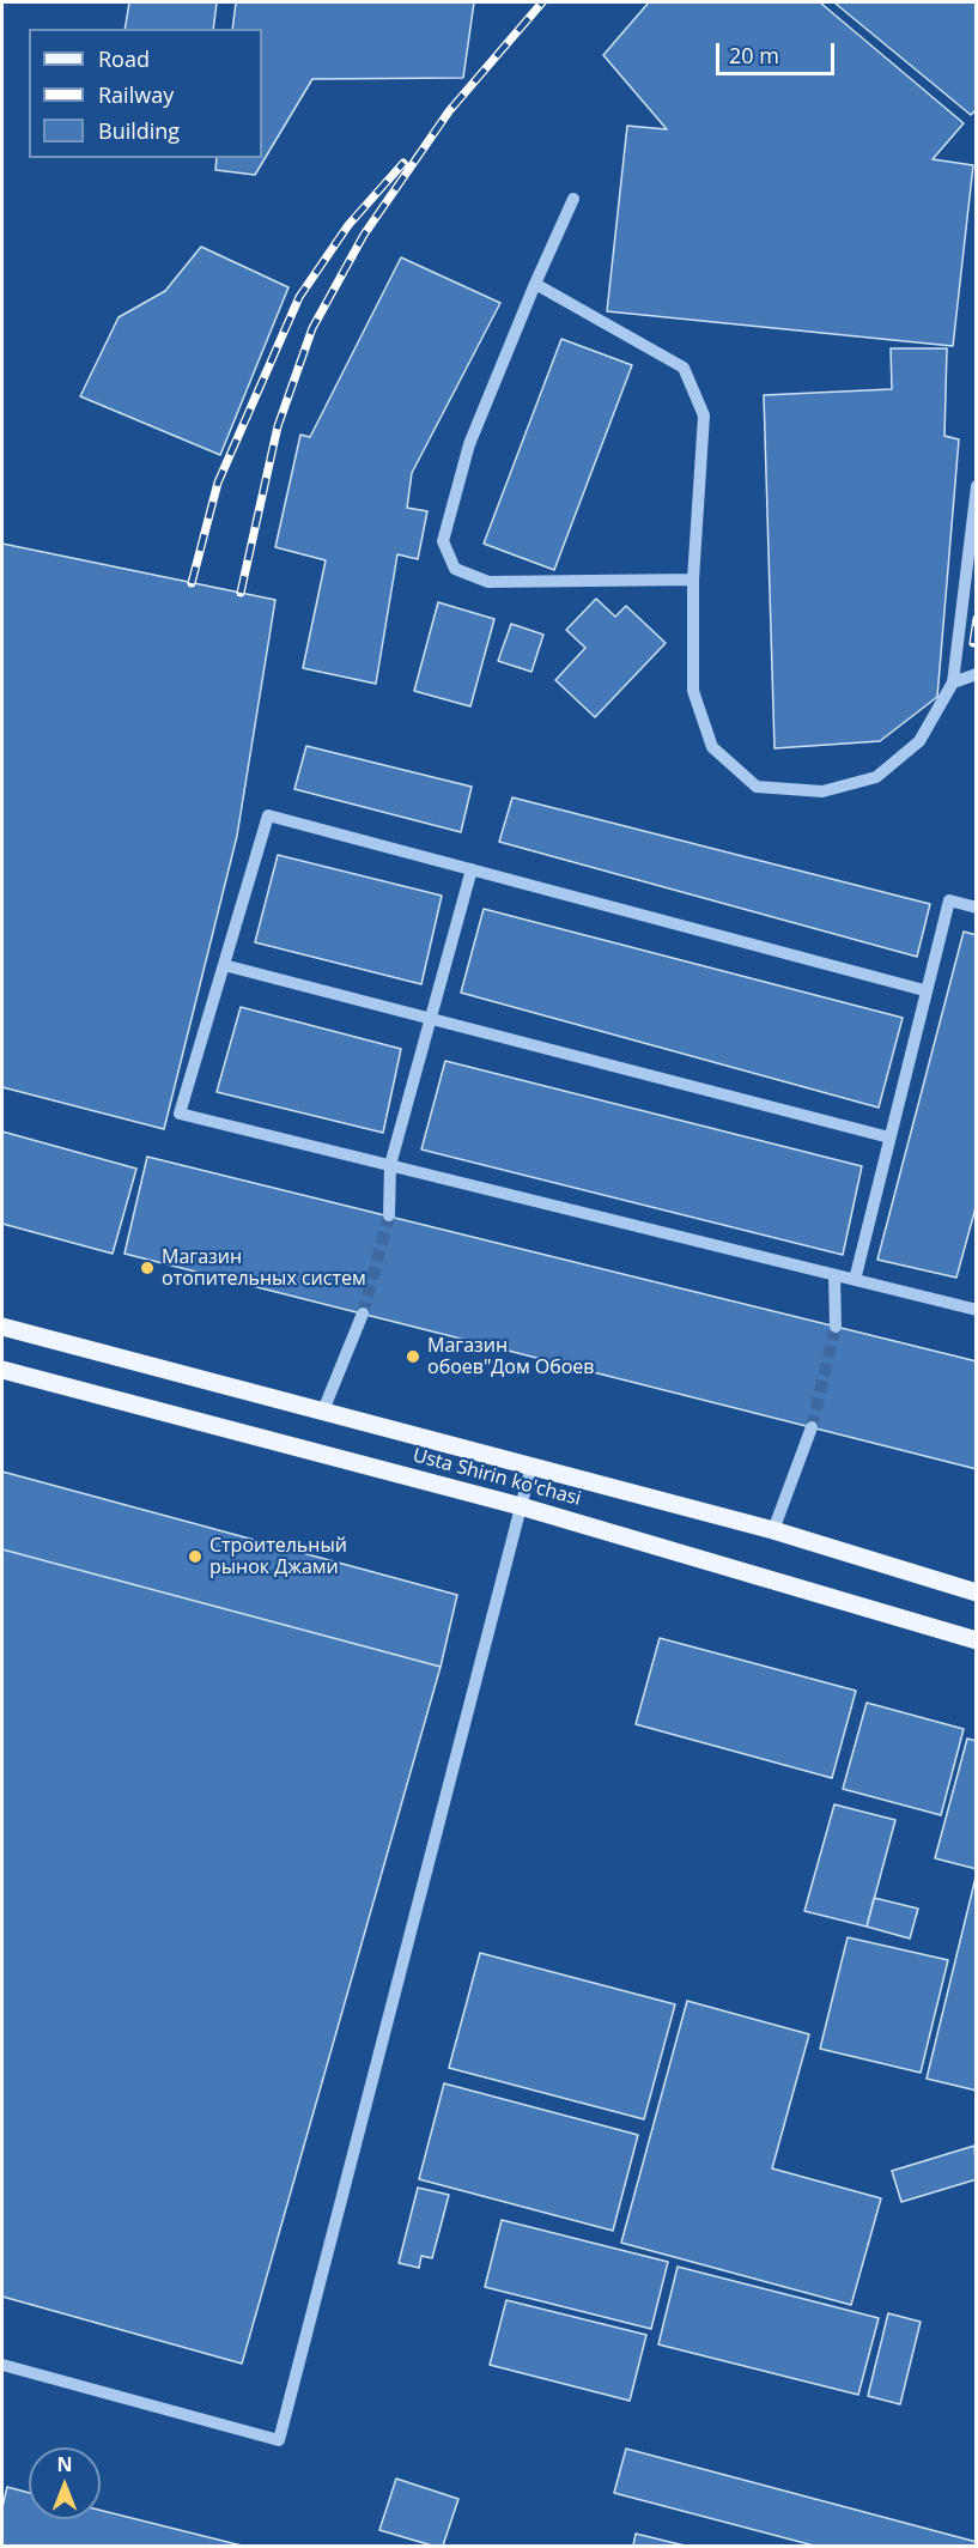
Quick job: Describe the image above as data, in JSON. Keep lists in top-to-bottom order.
{
  "streets": {
    "main road": ["Usta Shirin ko'chasi"]
  },
  "places": ["Магазин отопительных систем", "Магазин обоев\"Дом Обоев", "Строительный рынок Джами"],
  "legend": ["Road", "Railway", "Building"],
  "scale_bar": "20 m",
  "north": "top"
}
